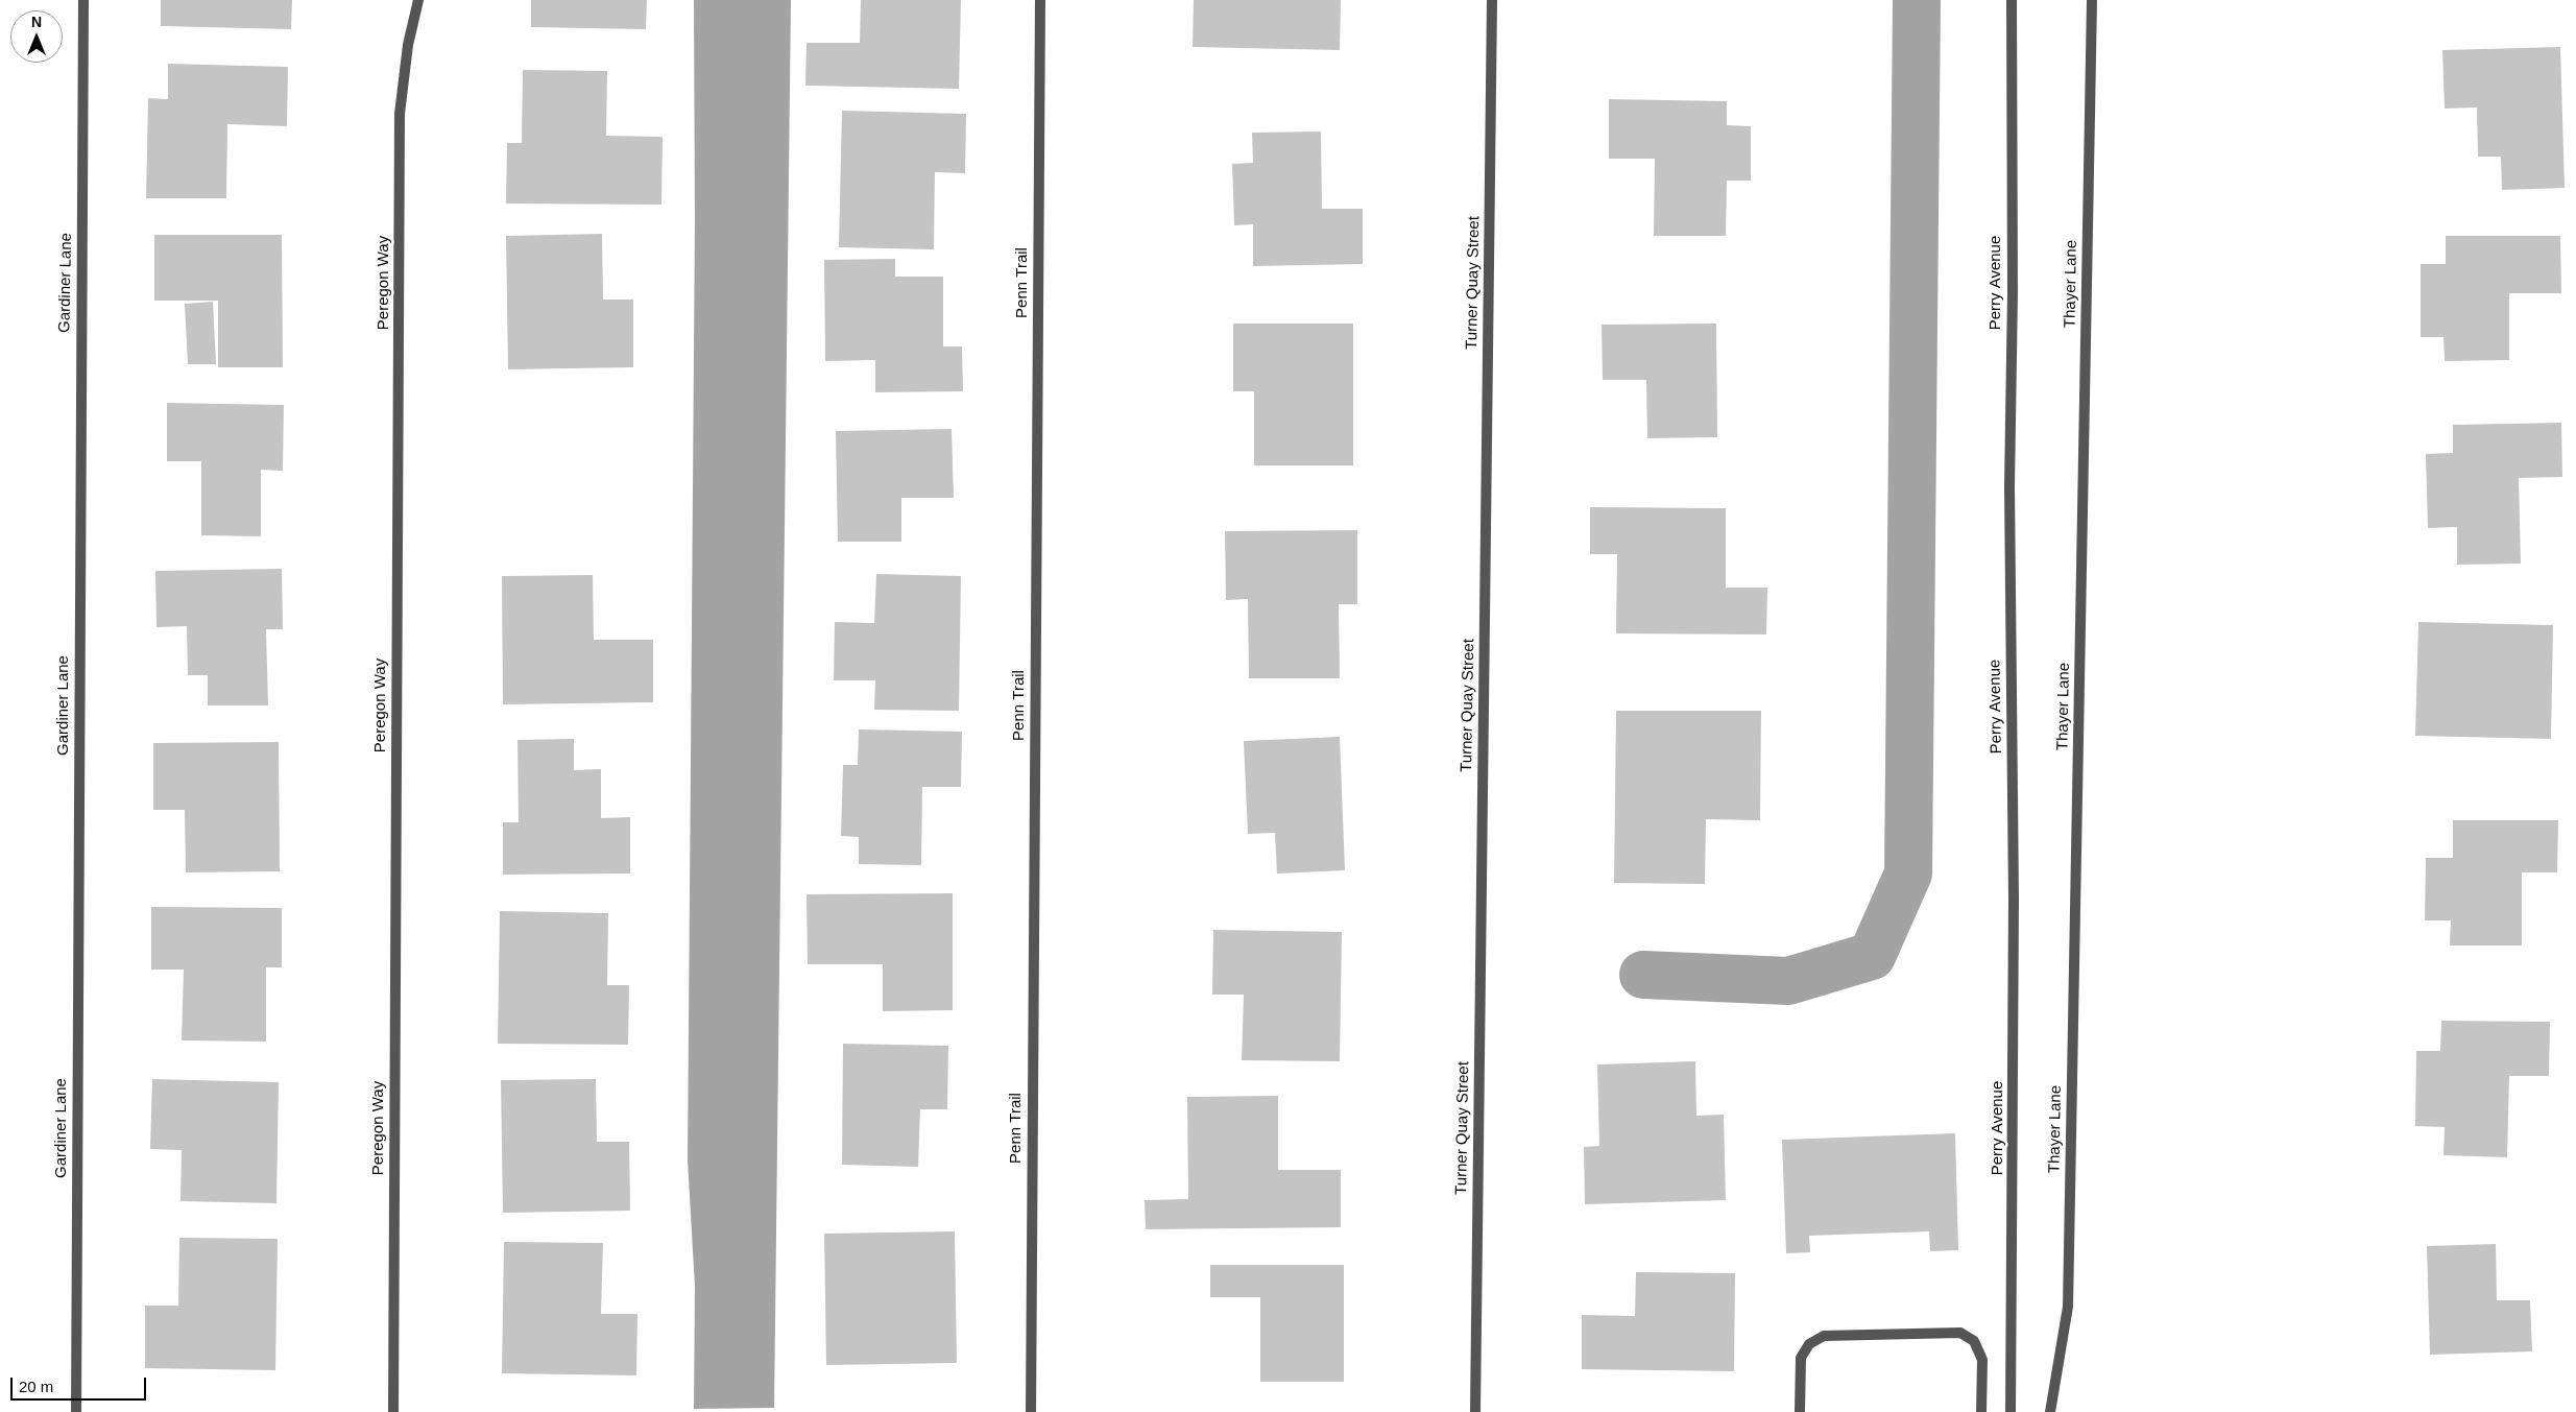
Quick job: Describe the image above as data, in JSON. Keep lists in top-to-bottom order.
{
  "streets": {
    "street": [
      "Gardiner Lane",
      "Peregon Way",
      "Penn Trail",
      "Turner Quay Street",
      "Perry Avenue",
      "Thayer Lane"
    ]
  },
  "scale_bar": "20 m",
  "north": "top"
}
